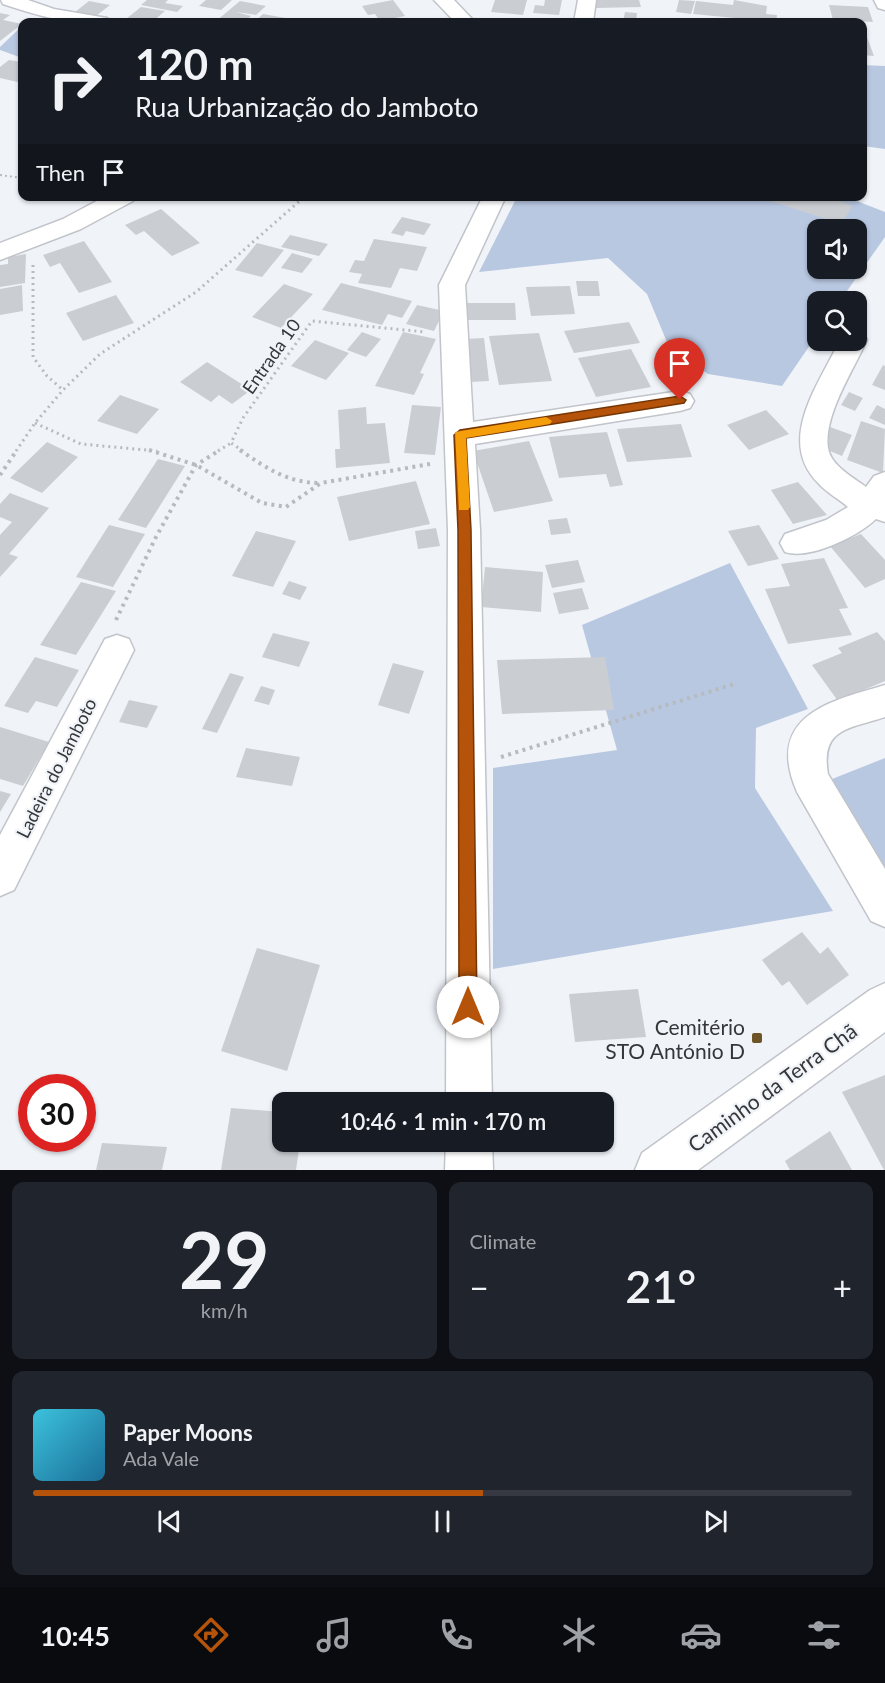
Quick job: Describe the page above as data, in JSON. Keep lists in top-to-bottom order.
{
  "streets": {
    "street": ["Ladeira do Jamboto", "Caminho da Terra Chã"],
    "path": ["Entrada 10"]
  },
  "places": {
    "transit": ["Cemitério STO António D"]
  },
  "page": {
    "turn": ["120 m", "Rua Urbanização do Jamboto"],
    "then": "Then",
    "limit": "30",
    "trip": "10:46 · 1 min · 170 m",
    "tile": [
      ["29", "km/h"],
      "Climate"
    ],
    "heat": ["−", "21°", "+"],
    "song": ["Paper Moons", "Ada Vale"],
    "tabs": "10:45"
  }
}
